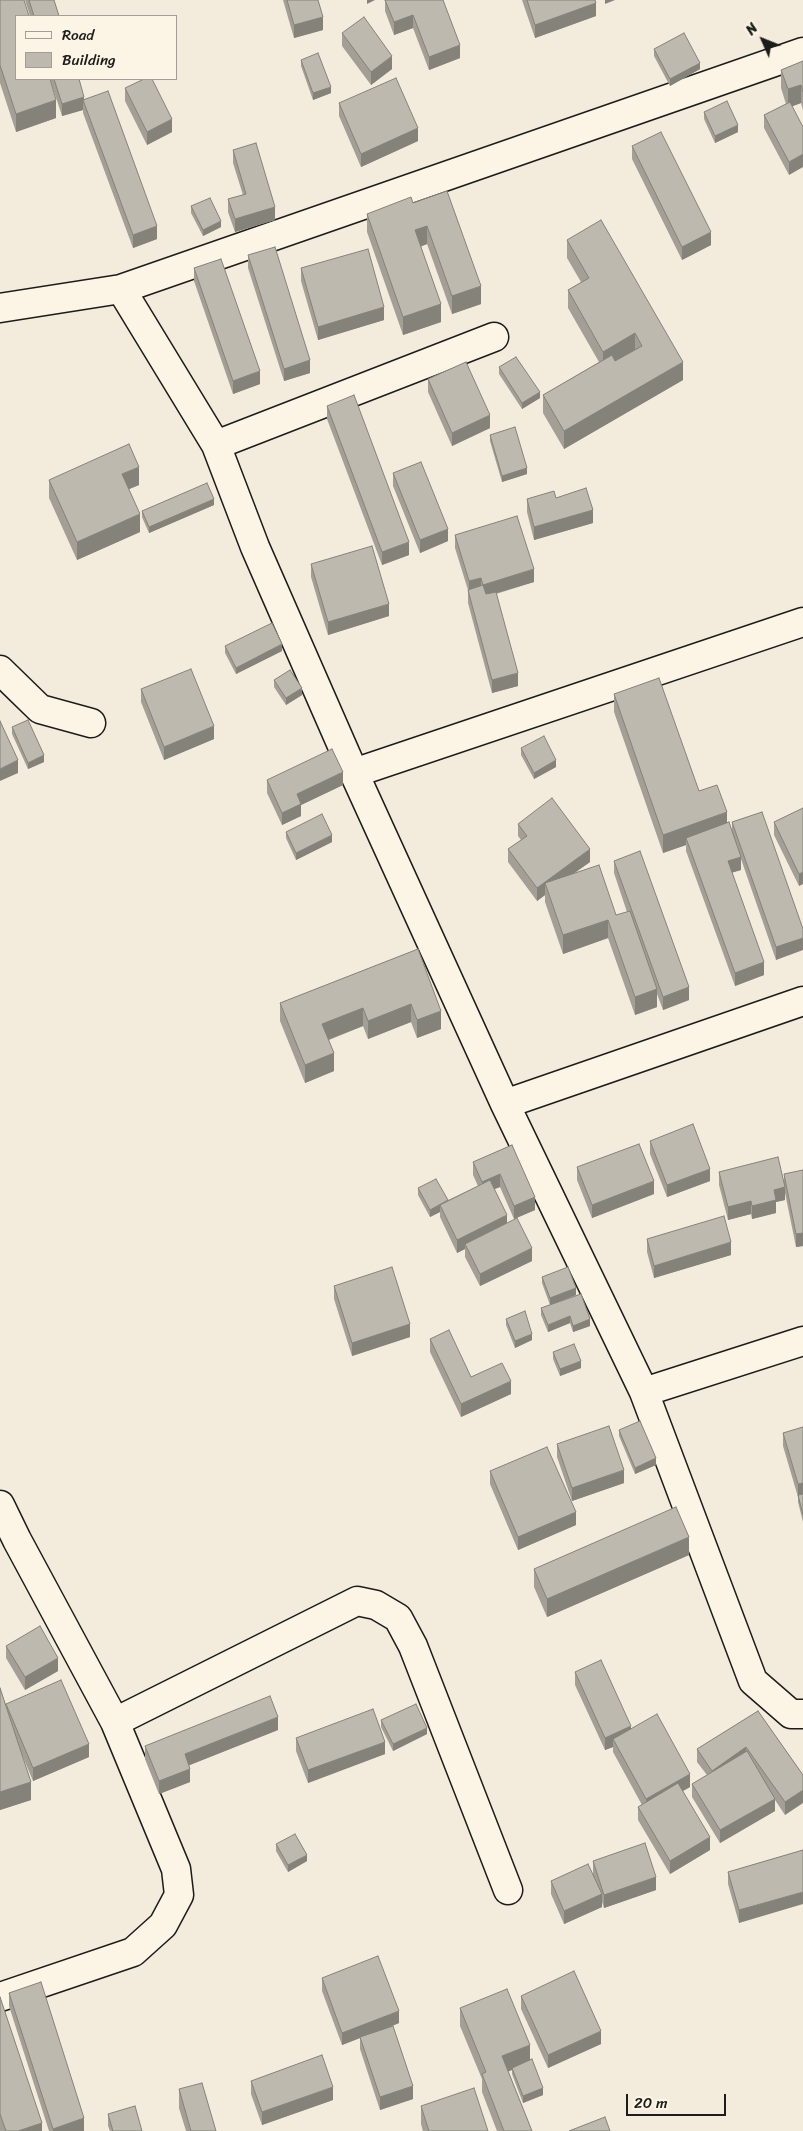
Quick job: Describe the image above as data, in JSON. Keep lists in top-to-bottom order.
{
  "legend": ["Road", "Building"],
  "scale_bar": "20 m",
  "north": "top left"
}
